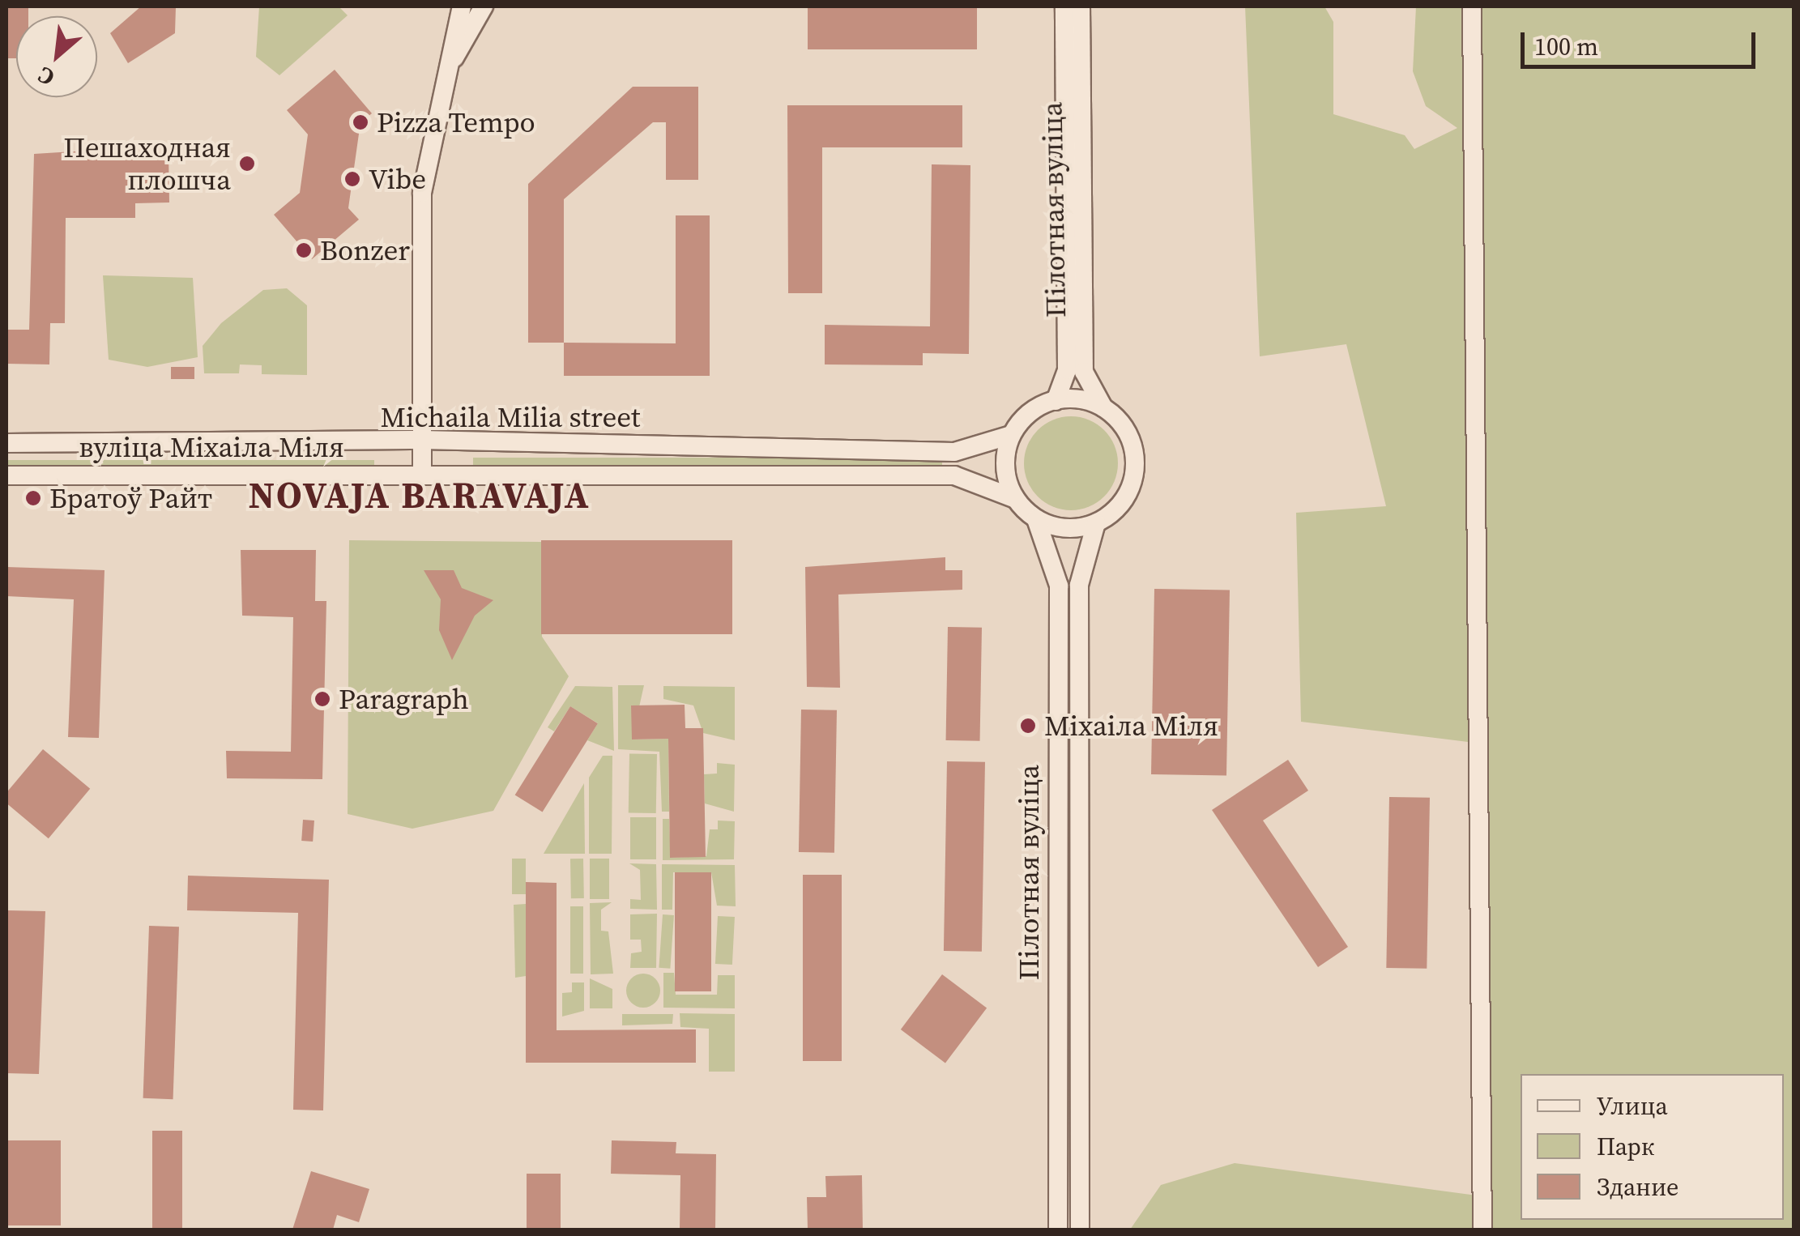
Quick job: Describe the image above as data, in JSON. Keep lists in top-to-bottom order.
{
  "streets": {
    "street": ["Пілотная вуліца", "Michaila Milia street", "вуліца Міхаіла Міля"]
  },
  "crossings": [
    ["Пілотная вуліца", "Michaila Milia street"],
    ["Пілотная вуліца", "вуліца Міхаіла Міля"],
    ["Michaila Milia street", "вуліца Міхаіла Міля"]
  ],
  "districts": ["NOVAJA BARAVAJA"],
  "places": [
    "Pizza Tempo",
    "Пешаходная плошча",
    "Vibe",
    "Bonzer",
    "Братоў Райт",
    "Paragraph",
    "Міхаіла Міля"
  ],
  "legend": ["Улица", "Парк", "Здание"],
  "scale_bar": "100 m",
  "north": "bottom left"
}
